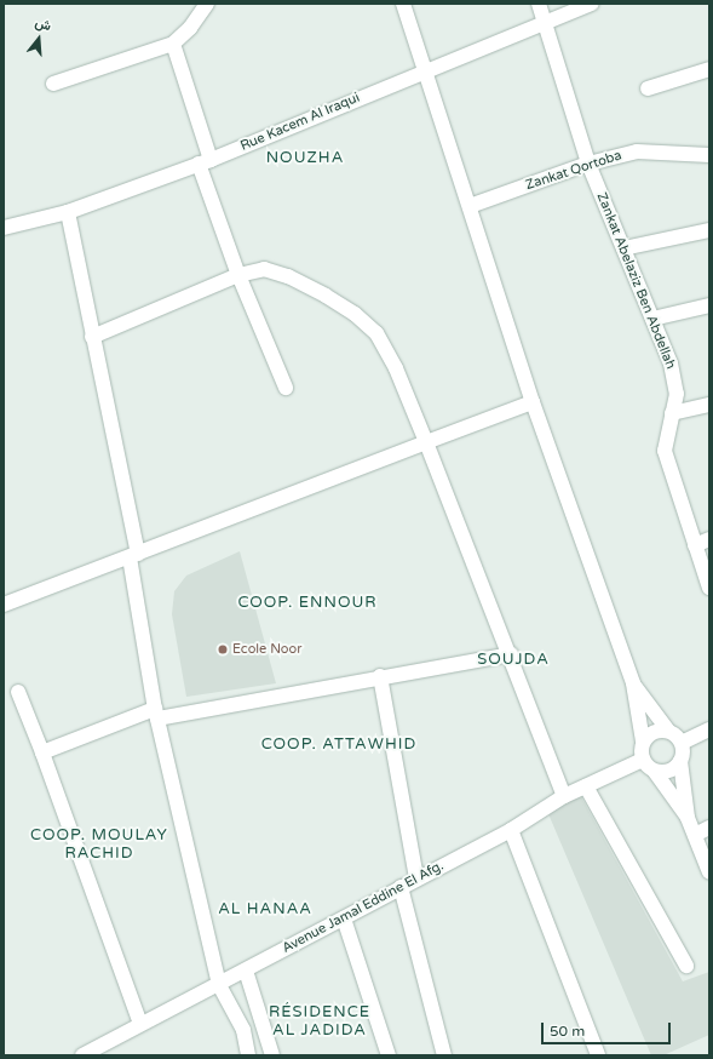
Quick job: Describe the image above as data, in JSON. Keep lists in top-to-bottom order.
{
  "streets": {
    "street": [
      "Rue Kacem Al Iraqui",
      "Zankat Qortoba",
      "Zankat Abelaziz Ben Abdellah",
      "Avenue Jamal Eddine El Afg."
    ]
  },
  "crossings": [
    ["Rue Kacem Al Iraqui", "Zankat Abelaziz Ben Abdellah"],
    ["Zankat Qortoba", "Zankat Abelaziz Ben Abdellah"]
  ],
  "districts": [
    "NOUZHA",
    "COOP. ENNOUR",
    "SOUJDA",
    "COOP. ATTAWHID",
    "COOP. MOULAY RACHID",
    "AL HANAA",
    "RÉSIDENCE AL JADIDA"
  ],
  "places": ["Ecole Noor"],
  "scale_bar": "50 m",
  "north": "top"
}
